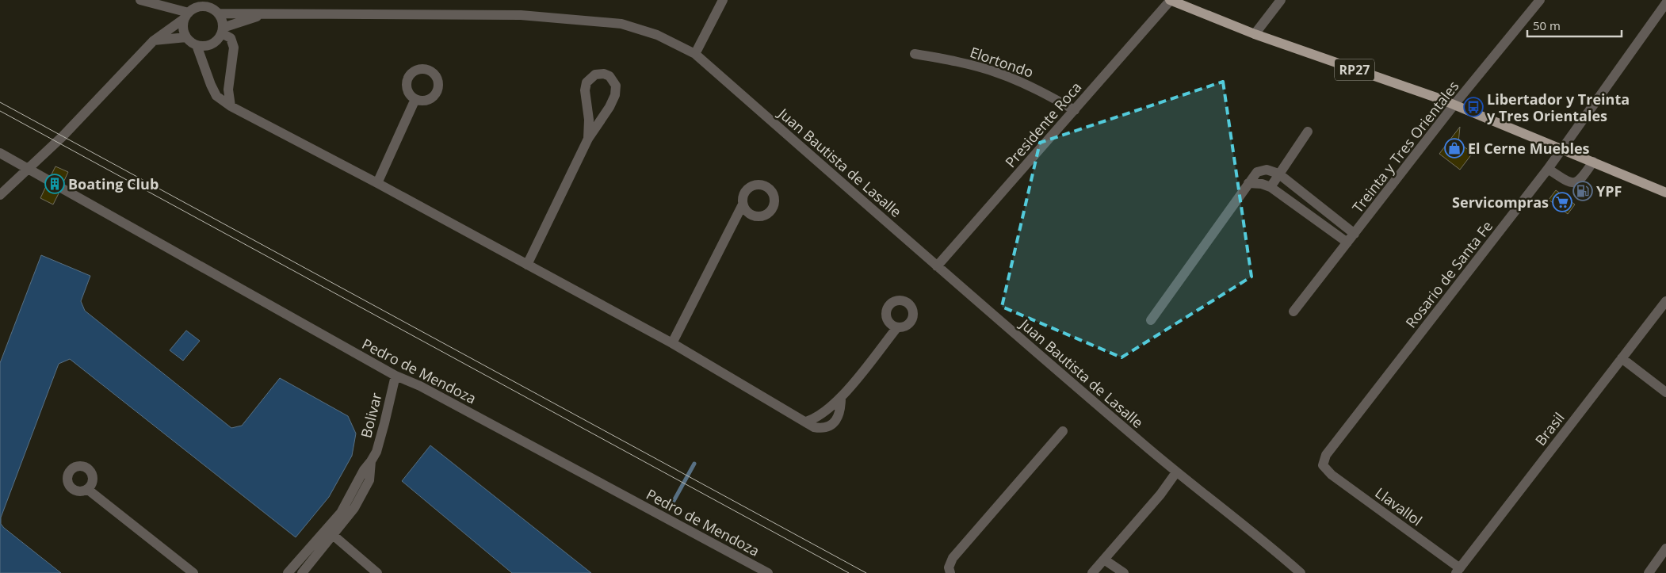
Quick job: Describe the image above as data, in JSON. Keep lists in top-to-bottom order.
{
  "streets": {
    "main road": ["RP27"],
    "street": [
      "Elortondo",
      "Presidente Roca",
      "Treinta y Tres Orientales",
      "Juan Bautista de Lasalle",
      "Rosario de Santa Fe",
      "Pedro de Mendoza",
      "Bolivar",
      "Brasil",
      "Llavallol"
    ]
  },
  "crossings": [
    ["Elortondo", "Presidente Roca"],
    ["RP27", "Presidente Roca"],
    ["RP27", "Treinta y Tres Orientales"],
    ["RP27", "Rosario de Santa Fe"],
    ["Presidente Roca", "Juan Bautista de Lasalle"],
    ["Rosario de Santa Fe", "Llavallol"],
    ["Pedro de Mendoza", "Bolivar"],
    ["Brasil", "Llavallol"]
  ],
  "places": {
    "bus stop": ["Libertador y Treinta y Tres Orientales"],
    "shop": ["El Cerne Muebles"],
    "building": ["Boating Club"],
    "fuel station": ["YPF"],
    "supermarket": ["Servicompras"]
  },
  "scale_bar": "50 m"
}
